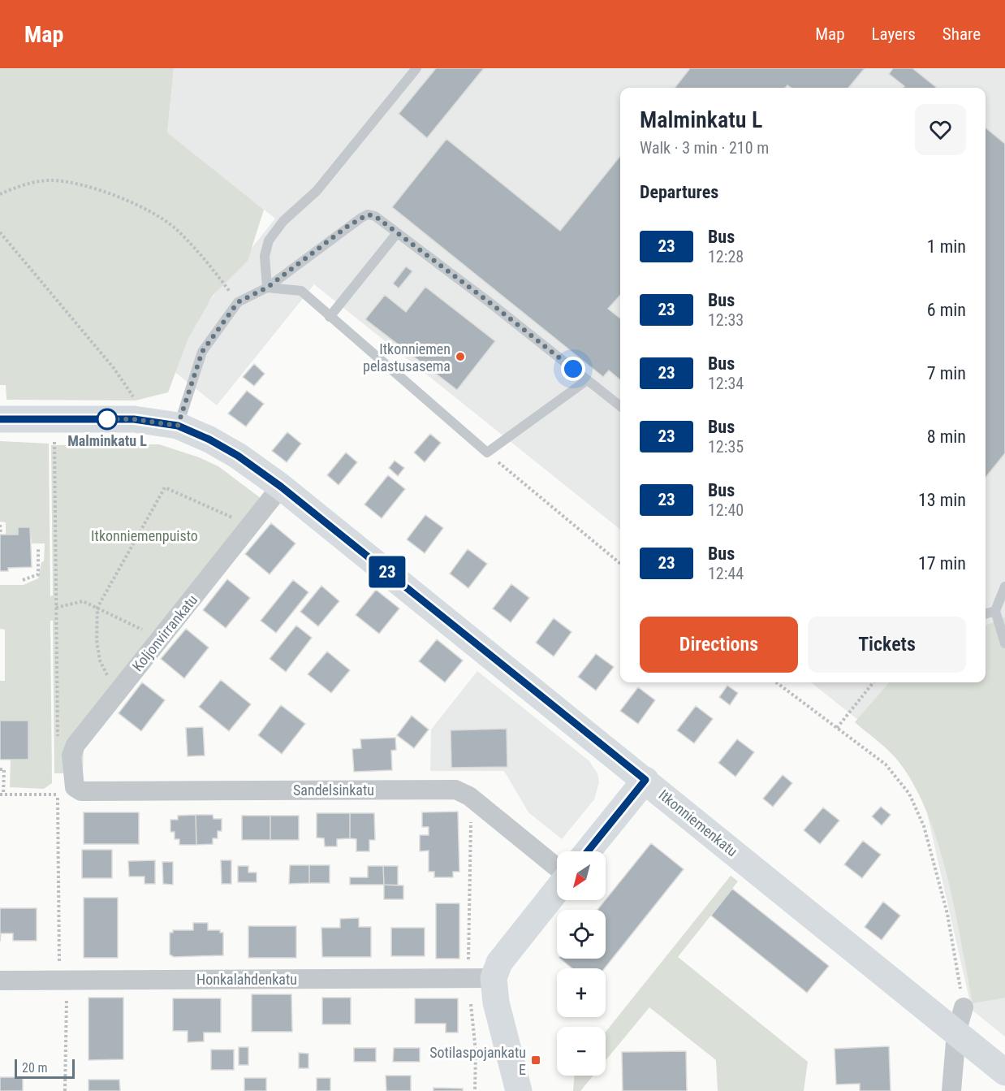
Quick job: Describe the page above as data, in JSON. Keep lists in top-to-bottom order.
{
  "streets": {
    "street": [
      "Koljonvirrankatu",
      "Sandelsinkatu",
      "Itkonniemenkatu",
      "Honkalahdenkatu"
    ]
  },
  "crossings": [
    ["Koljonvirrankatu", "Sandelsinkatu"],
    ["Koljonvirrankatu", "Itkonniemenkatu"]
  ],
  "parks": ["Itkonniemenpuisto"],
  "places": {
    "other": ["Itkonniemen pelastusasema", "Malminkatu L"],
    "transit": ["Sotilaspojankatu E"]
  },
  "lines": ["bus line 23"],
  "scale_bar": "20 m",
  "north": "bottom left",
  "page": {
    "header": "Map",
    "nav": ["Map", "Layers", "Share"],
    "on_map": "23",
    "heading": [
      ["Malminkatu L", "Walk · 3 min · 210 m"],
      "Departures"
    ],
    "list": [
      {
        "mark": "23",
        "name": "Bus",
        "note": "12:28",
        "value": "1 min"
      },
      {
        "mark": "23",
        "name": "Bus",
        "note": "12:33",
        "value": "6 min"
      },
      {
        "mark": "23",
        "name": "Bus",
        "note": "12:34",
        "value": "7 min"
      },
      {
        "mark": "23",
        "name": "Bus",
        "note": "12:35",
        "value": "8 min"
      },
      {
        "mark": "23",
        "name": "Bus",
        "note": "12:40",
        "value": "13 min"
      },
      {
        "mark": "23",
        "name": "Bus",
        "note": "12:44",
        "value": "17 min"
      }
    ],
    "buttons": ["Directions", "Tickets"],
    "map_buttons": ["+", "−"],
    "scale": "20 m"
  }
}
